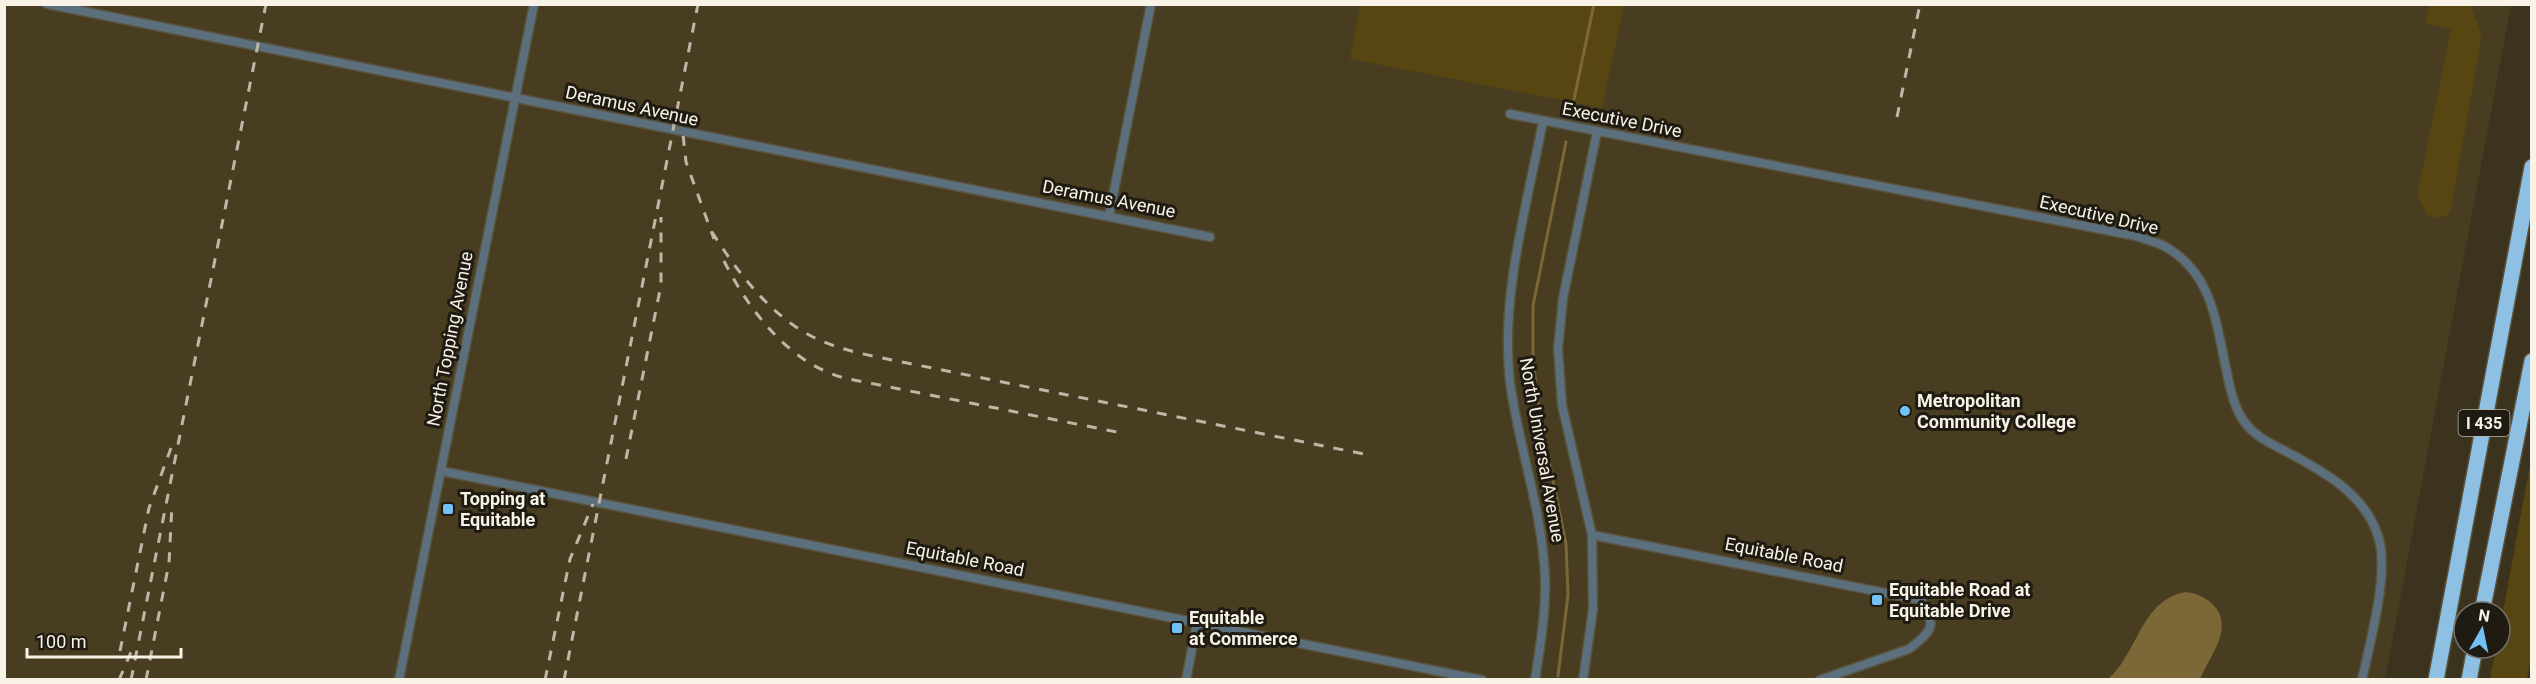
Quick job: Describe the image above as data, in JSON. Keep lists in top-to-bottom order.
{
  "streets": {
    "highway": ["I 435"],
    "street": [
      "Deramus Avenue",
      "Executive Drive",
      "North Topping Avenue",
      "North Universal Avenue",
      "Equitable Road"
    ]
  },
  "crossings": [
    ["Deramus Avenue", "North Topping Avenue"],
    ["Executive Drive", "North Universal Avenue"],
    ["North Topping Avenue", "Equitable Road"],
    ["North Universal Avenue", "Equitable Road"]
  ],
  "places": {
    "other": ["Metropolitan Community College"],
    "transit": ["Topping at Equitable", "Equitable Road at Equitable Drive", "Equitable at Commerce"]
  },
  "scale_bar": "100 m",
  "north": "top"
}
